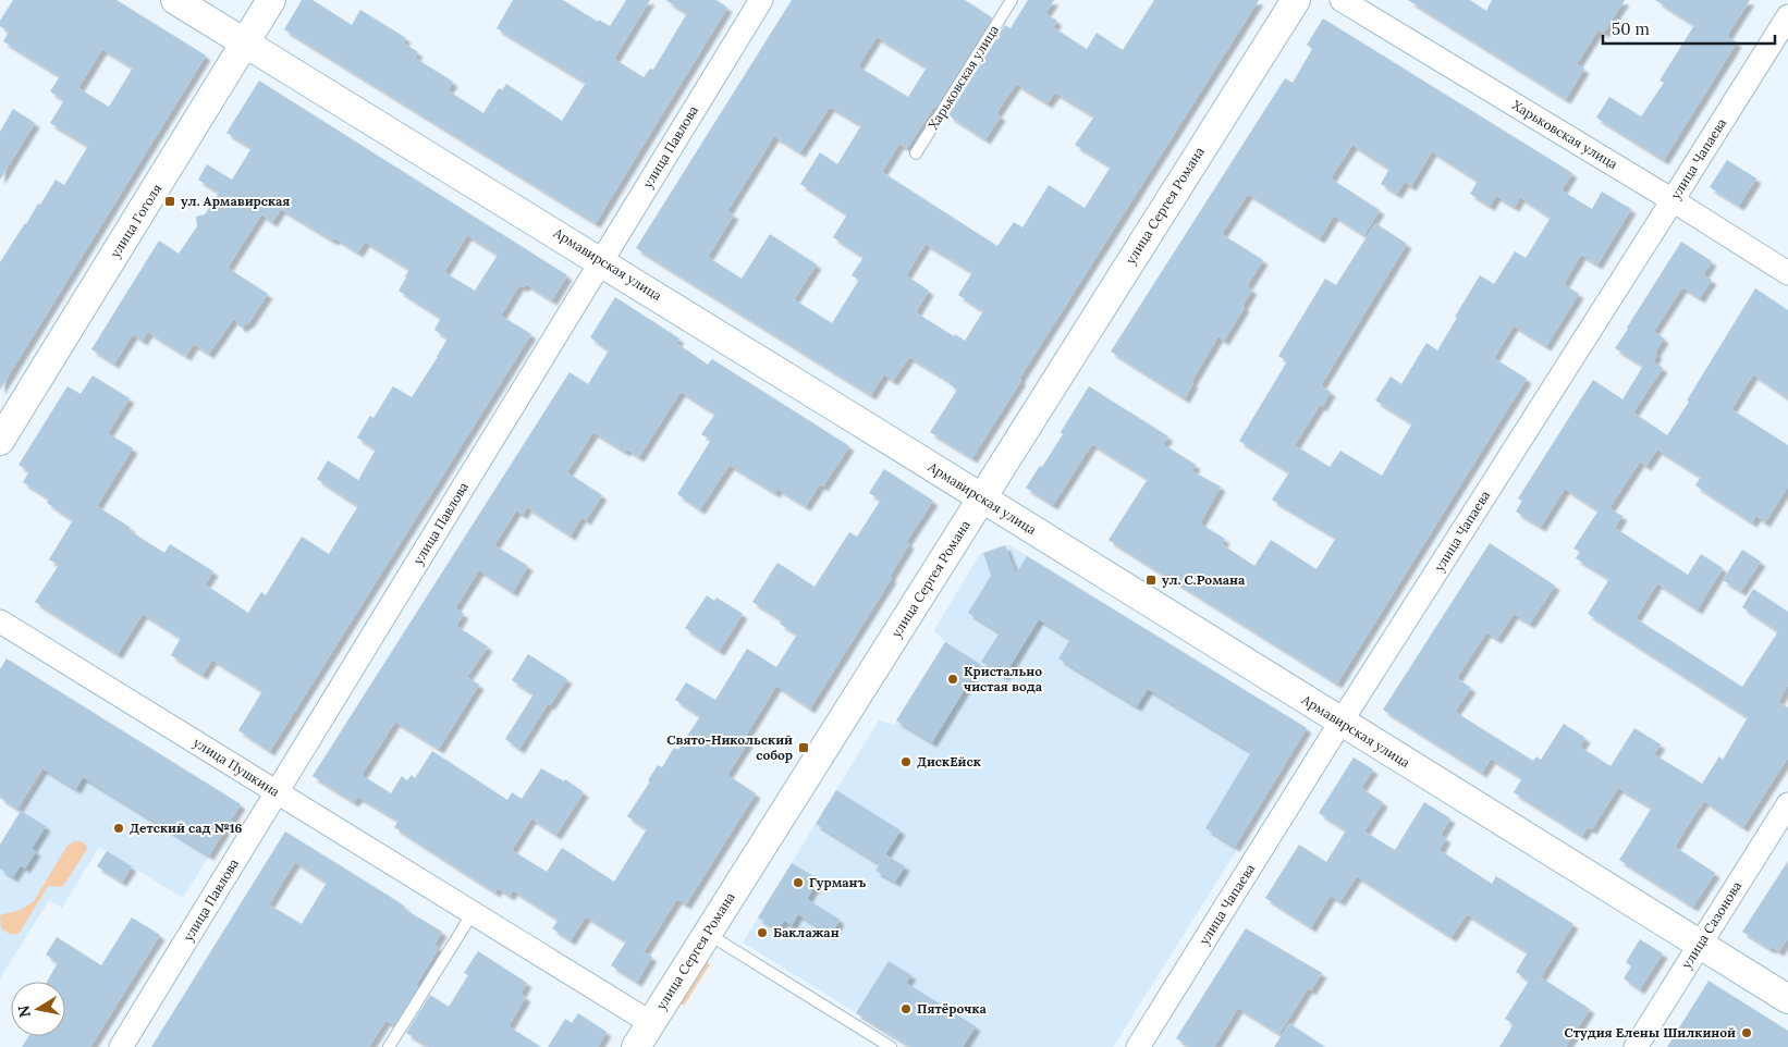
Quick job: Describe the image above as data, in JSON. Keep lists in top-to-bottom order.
{
  "streets": {
    "street": [
      "Харьковская улица",
      "улица Павлова",
      "улица Чапаева",
      "улица Сергея Романа",
      "улица Гоголя",
      "Армавирская улица",
      "улица Пушкина",
      "улица Сазонова"
    ]
  },
  "crossings": [
    ["Харьковская улица", "улица Чапаева"],
    ["улица Павлова", "Армавирская улица"],
    ["улица Павлова", "улица Пушкина"],
    ["улица Чапаева", "Армавирская улица"],
    ["улица Сергея Романа", "Армавирская улица"],
    ["улица Сергея Романа", "улица Пушкина"],
    ["улица Гоголя", "Армавирская улица"],
    ["Армавирская улица", "улица Сазонова"]
  ],
  "places": {
    "transit": ["ул. Армавирская", "ул. С.Романа", "Свято-Никольский собор"],
    "other": [
      "Кристально чистая вода",
      "ДискЕйск",
      "Детский сад №16",
      "Гурманъ",
      "Баклажан",
      "Пятёрочка",
      "Студия Елены Шилкиной"
    ]
  },
  "scale_bar": "50 m",
  "north": "left"
}
